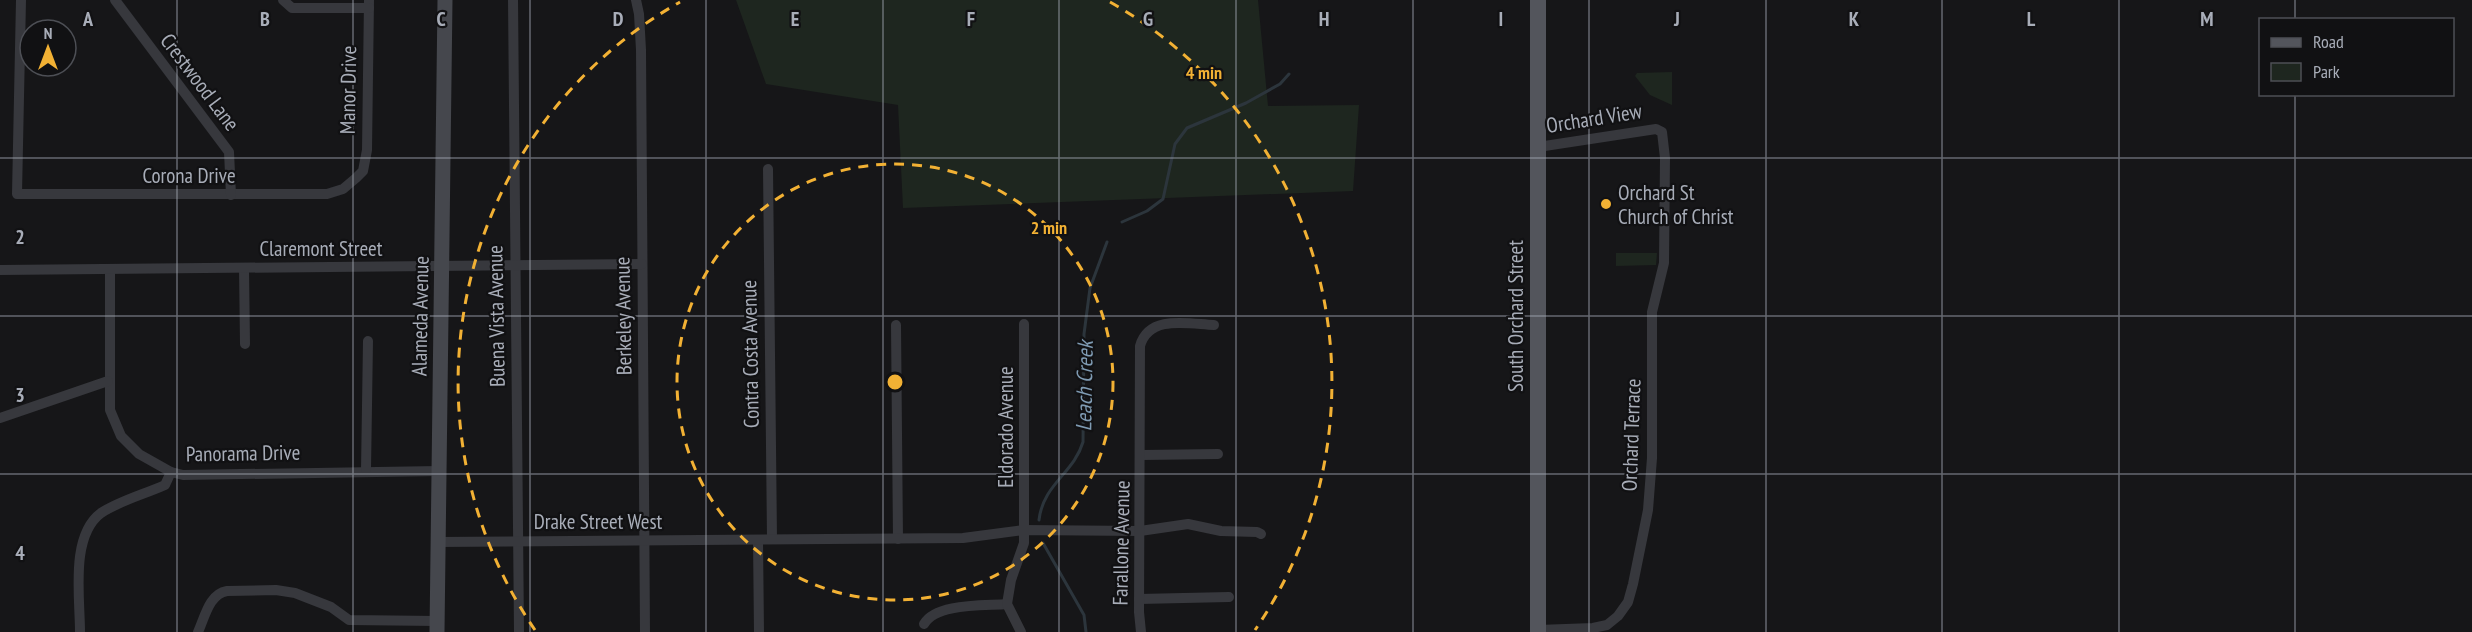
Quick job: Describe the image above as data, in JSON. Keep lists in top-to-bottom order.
{
  "streets": {
    "main road": ["South Orchard Street"],
    "street": [
      "Crestwood Lane",
      "Manor Drive",
      "Orchard View",
      "Corona Drive",
      "Claremont Street",
      "Alameda Avenue",
      "Buena Vista Avenue",
      "Berkeley Avenue",
      "Contra Costa Avenue",
      "Eldorado Avenue",
      "Orchard Terrace",
      "Panorama Drive",
      "Drake Street West",
      "Farallone Avenue"
    ]
  },
  "crossings": [
    ["Crestwood Lane", "Corona Drive"],
    ["Manor Drive", "Corona Drive"],
    ["Orchard View", "South Orchard Street"],
    ["Orchard View", "Orchard Terrace"],
    ["Claremont Street", "Alameda Avenue"],
    ["Claremont Street", "Buena Vista Avenue"],
    ["Claremont Street", "Berkeley Avenue"],
    ["Claremont Street", "Panorama Drive"],
    ["Alameda Avenue", "Panorama Drive"],
    ["Alameda Avenue", "Drake Street West"],
    ["Buena Vista Avenue", "Drake Street West"],
    ["Berkeley Avenue", "Drake Street West"],
    ["South Orchard Street", "Orchard Terrace"],
    ["Contra Costa Avenue", "Drake Street West"]
  ],
  "water": ["Leach Creek"],
  "places": ["Orchard St Church of Christ"],
  "legend": ["Road", "Park"],
  "north": "top",
  "grid": {
    "columns": [
      "A",
      "B",
      "C",
      "D",
      "E",
      "F",
      "G",
      "H",
      "I",
      "J",
      "K",
      "L",
      "M"
    ],
    "rows": ["2", "3", "4"]
  },
  "rings": ["4 min", "2 min"]
}
